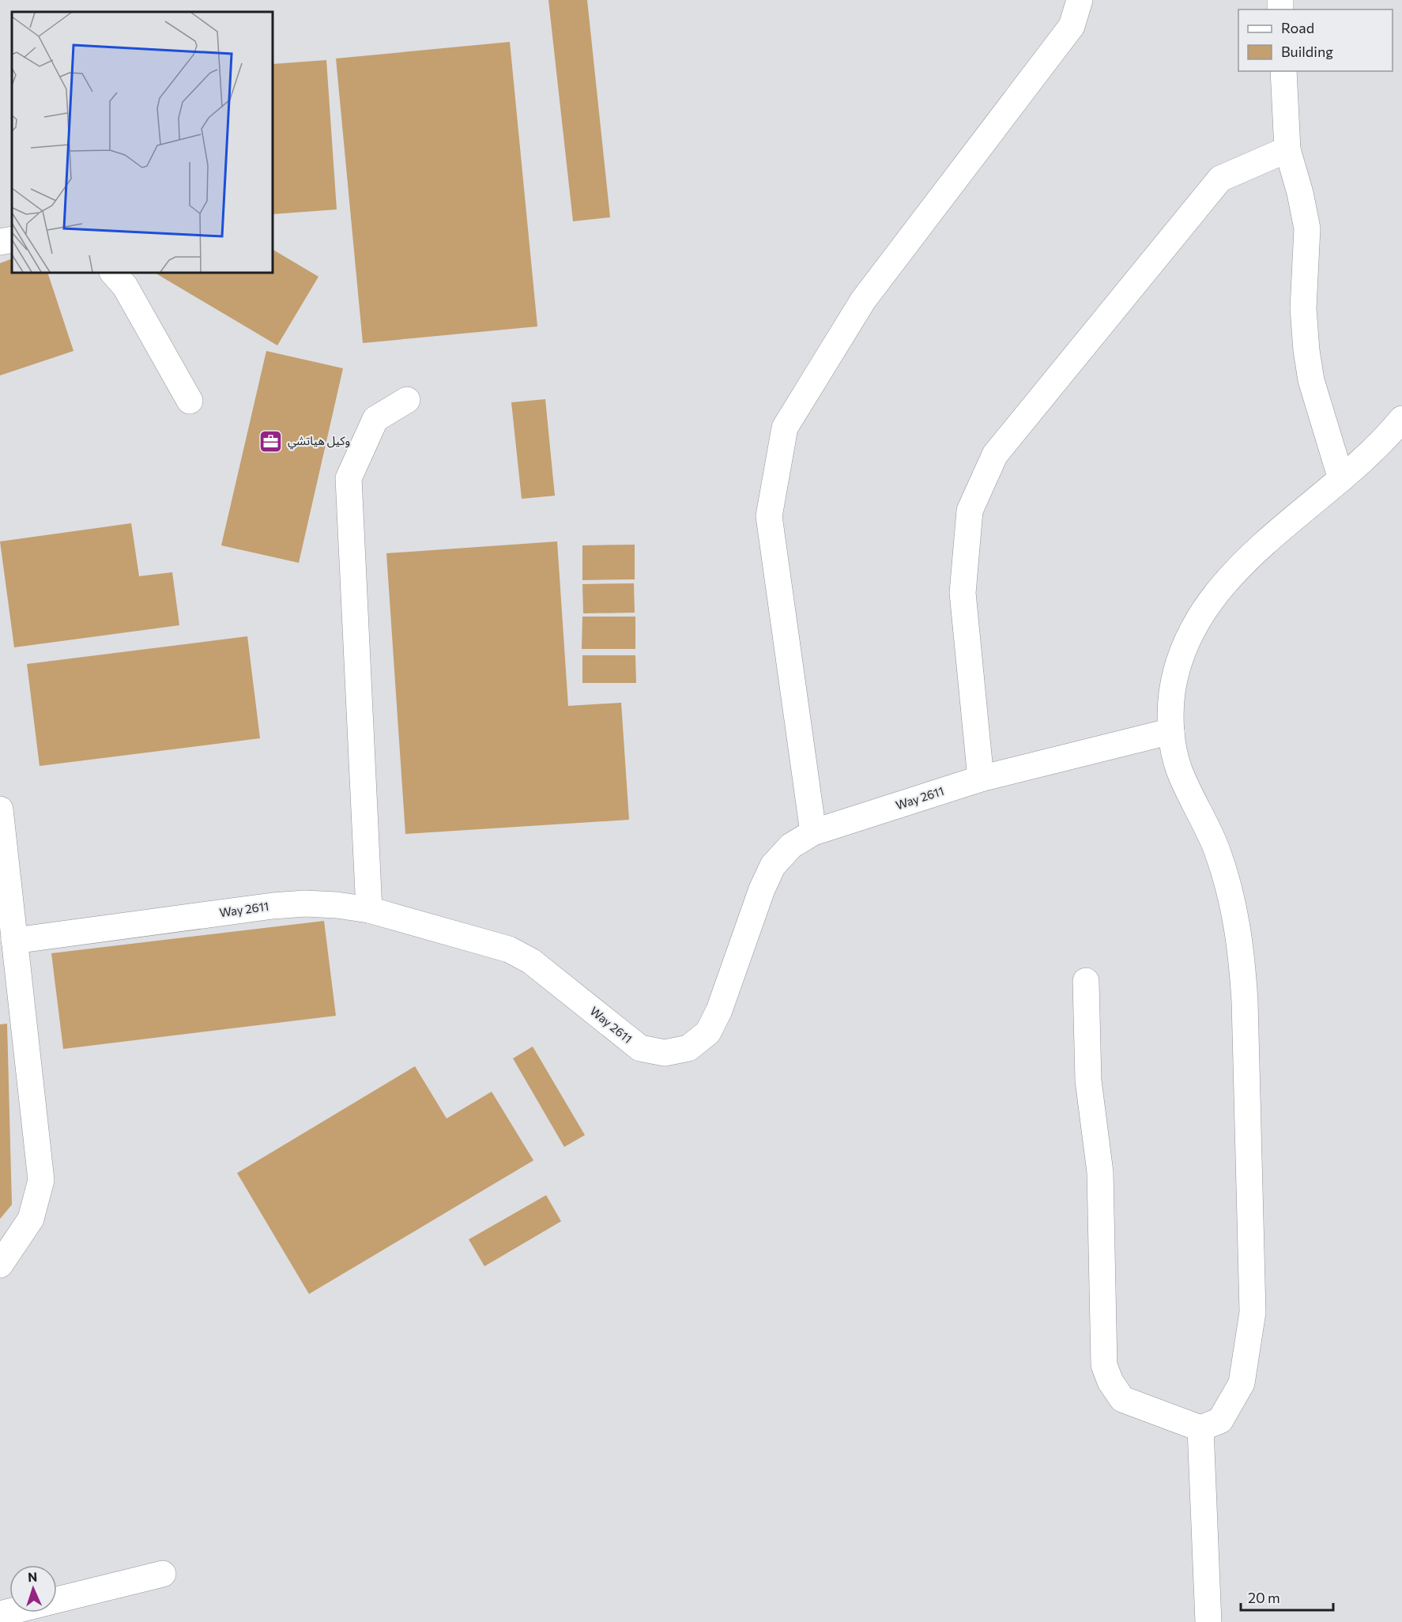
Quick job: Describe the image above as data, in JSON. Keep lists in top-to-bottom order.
{
  "streets": {
    "street": ["Way 2611"]
  },
  "places": {
    "office": ["وكيل هياتشي"]
  },
  "legend": ["Road", "Building"],
  "scale_bar": "20 m",
  "north": "top"
}
